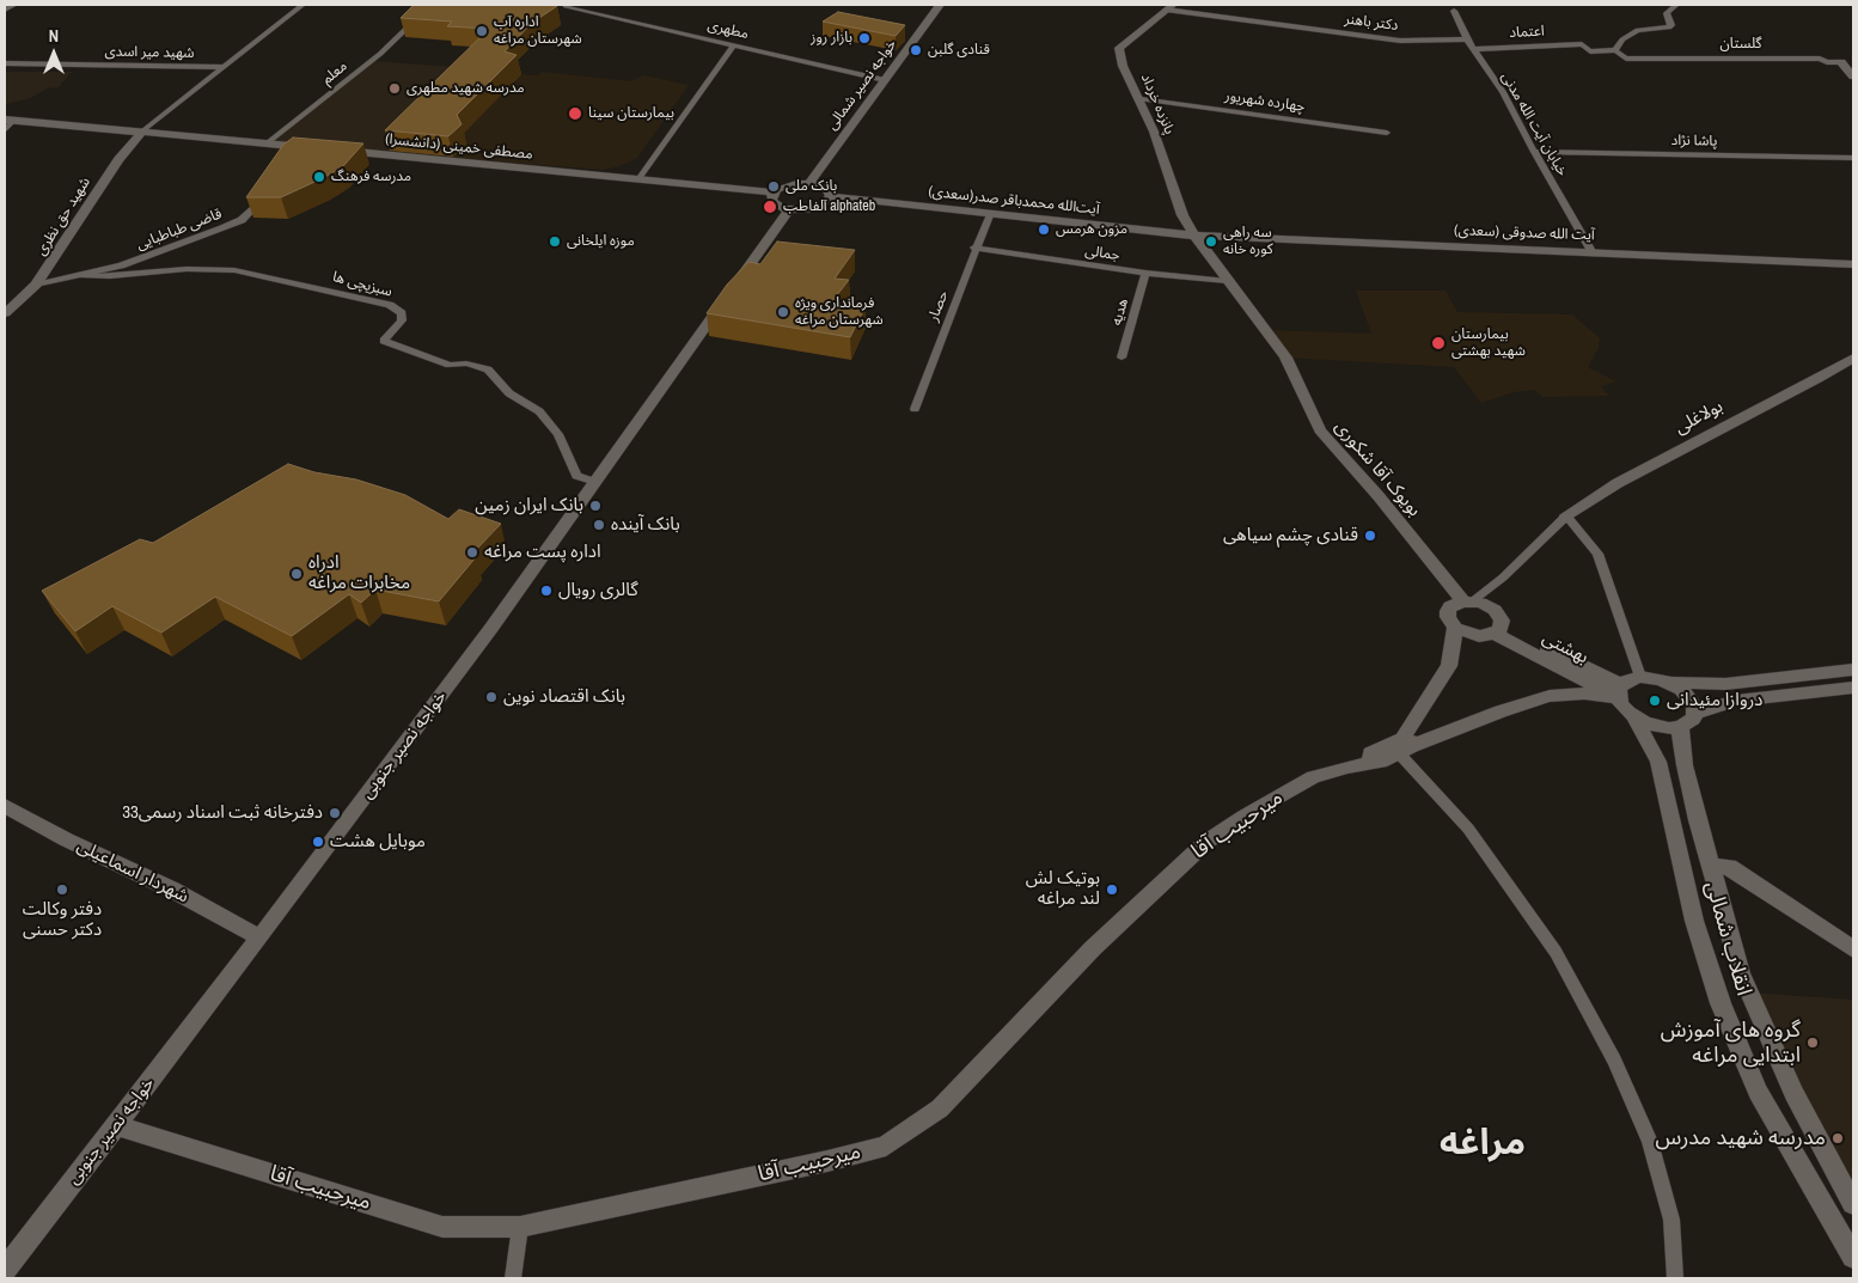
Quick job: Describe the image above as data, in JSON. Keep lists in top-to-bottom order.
{
  "streets": {
    "street": [
      "دکتر باهنر",
      "مطهری",
      "اعتماد",
      "گلستان",
      "شهید میر اسدی",
      "معلم",
      "خواجه نصیر شمالی",
      "چهارده شهریور",
      "پانزده خرداد",
      "خیابان آیت الله مدنی",
      "پاشا نژاد",
      "مصطفی خمینی (دانشسرا)",
      "آیت‌الله محمدباقر صدر(سعدی)",
      "شهید حق نظری",
      "قاضی طباطبایی",
      "آیت الله صدوقی (سعدی)",
      "جمالی",
      "سبزیچی ها",
      "حصار",
      "هدیه",
      "بولاغلی",
      "بویوک آقا شکوری",
      "بهشتی",
      "خواجه نصیر جنوبی",
      "میرحبیب آقا",
      "شهردار اسماعیلی",
      "انقلاب شمالی"
    ]
  },
  "crossings": [
    ["دکتر باهنر", "پانزده خرداد"],
    ["دکتر باهنر", "خیابان آیت الله مدنی"],
    ["مطهری", "خواجه نصیر شمالی"],
    ["اعتماد", "گلستان"],
    ["اعتماد", "خیابان آیت الله مدنی"],
    ["معلم", "مصطفی خمینی (دانشسرا)"],
    ["چهارده شهریور", "پانزده خرداد"],
    ["پانزده خرداد", "آیت‌الله محمدباقر صدر(سعدی)"],
    ["پانزده خرداد", "آیت الله صدوقی (سعدی)"],
    ["پانزده خرداد", "بویوک آقا شکوری"],
    ["خیابان آیت الله مدنی", "پاشا نژاد"],
    ["خیابان آیت الله مدنی", "آیت الله صدوقی (سعدی)"],
    ["مصطفی خمینی (دانشسرا)", "شهید حق نظری"],
    ["آیت‌الله محمدباقر صدر(سعدی)", "آیت الله صدوقی (سعدی)"],
    ["آیت‌الله محمدباقر صدر(سعدی)", "حصار"],
    ["آیت‌الله محمدباقر صدر(سعدی)", "بویوک آقا شکوری"],
    ["شهید حق نظری", "قاضی طباطبایی"],
    ["قاضی طباطبایی", "سبزیچی ها"],
    ["آیت الله صدوقی (سعدی)", "بویوک آقا شکوری"],
    ["جمالی", "حصار"],
    ["جمالی", "هدیه"],
    ["جمالی", "بویوک آقا شکوری"],
    ["سبزیچی ها", "خواجه نصیر جنوبی"],
    ["بولاغلی", "بویوک آقا شکوری"],
    ["بهشتی", "میرحبیب آقا"],
    ["بهشتی", "انقلاب شمالی"],
    ["خواجه نصیر جنوبی", "میرحبیب آقا"],
    ["خواجه نصیر جنوبی", "شهردار اسماعیلی"],
    ["میرحبیب آقا", "انقلاب شمالی"]
  ],
  "districts": ["مراغه"],
  "places": [
    "اداره آب شهرستان مراغه",
    "بازار روز",
    "قنادی گلبن",
    "مدرسه شهید مطهری",
    "بیمارستان سینا",
    "مدرسه فرهنگ",
    "بانک ملی",
    "آلفاطب alphateb",
    "مزون هرمس",
    "موزه ایلخانی",
    "سه راهی کوره خانه",
    "فرمانداری ویژه شهرستان مراغه",
    "بیمارستان شهید بهشتی",
    "بانک ایران زمین",
    "بانک آینده",
    "قنادی چشم سیاهی",
    "اداره پست مراغه",
    "ادراه مخابرات مراغه",
    "گالری رویال",
    "بانک اقتصاد نوین",
    "دروازا مئیدانی",
    "دفترخانه ثبت اسناد رسمی33",
    "موبایل هشت",
    "دفتر وکالت دکتر حسنی",
    "بوتیک لش لند مراغه",
    "گروه های آموزش ابتدایی مراغه",
    "مدرسه شهید مدرس"
  ],
  "north": "top"
}
